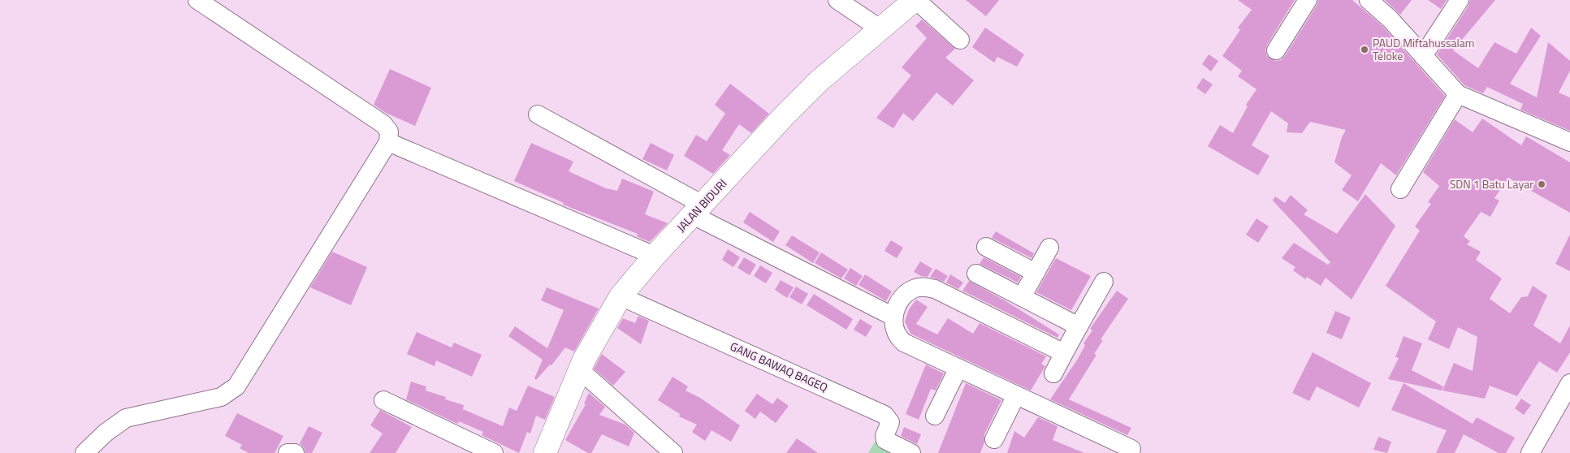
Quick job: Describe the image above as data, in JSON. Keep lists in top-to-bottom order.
{
  "streets": {
    "street": ["JALAN BIDURI", "GANG BAWAQ BAGEQ"]
  },
  "crossings": [
    ["JALAN BIDURI", "GANG BAWAQ BAGEQ"]
  ],
  "places": ["PAUD Miftahussalam Teloke", "SDN 1 Batu Layar"]
}
